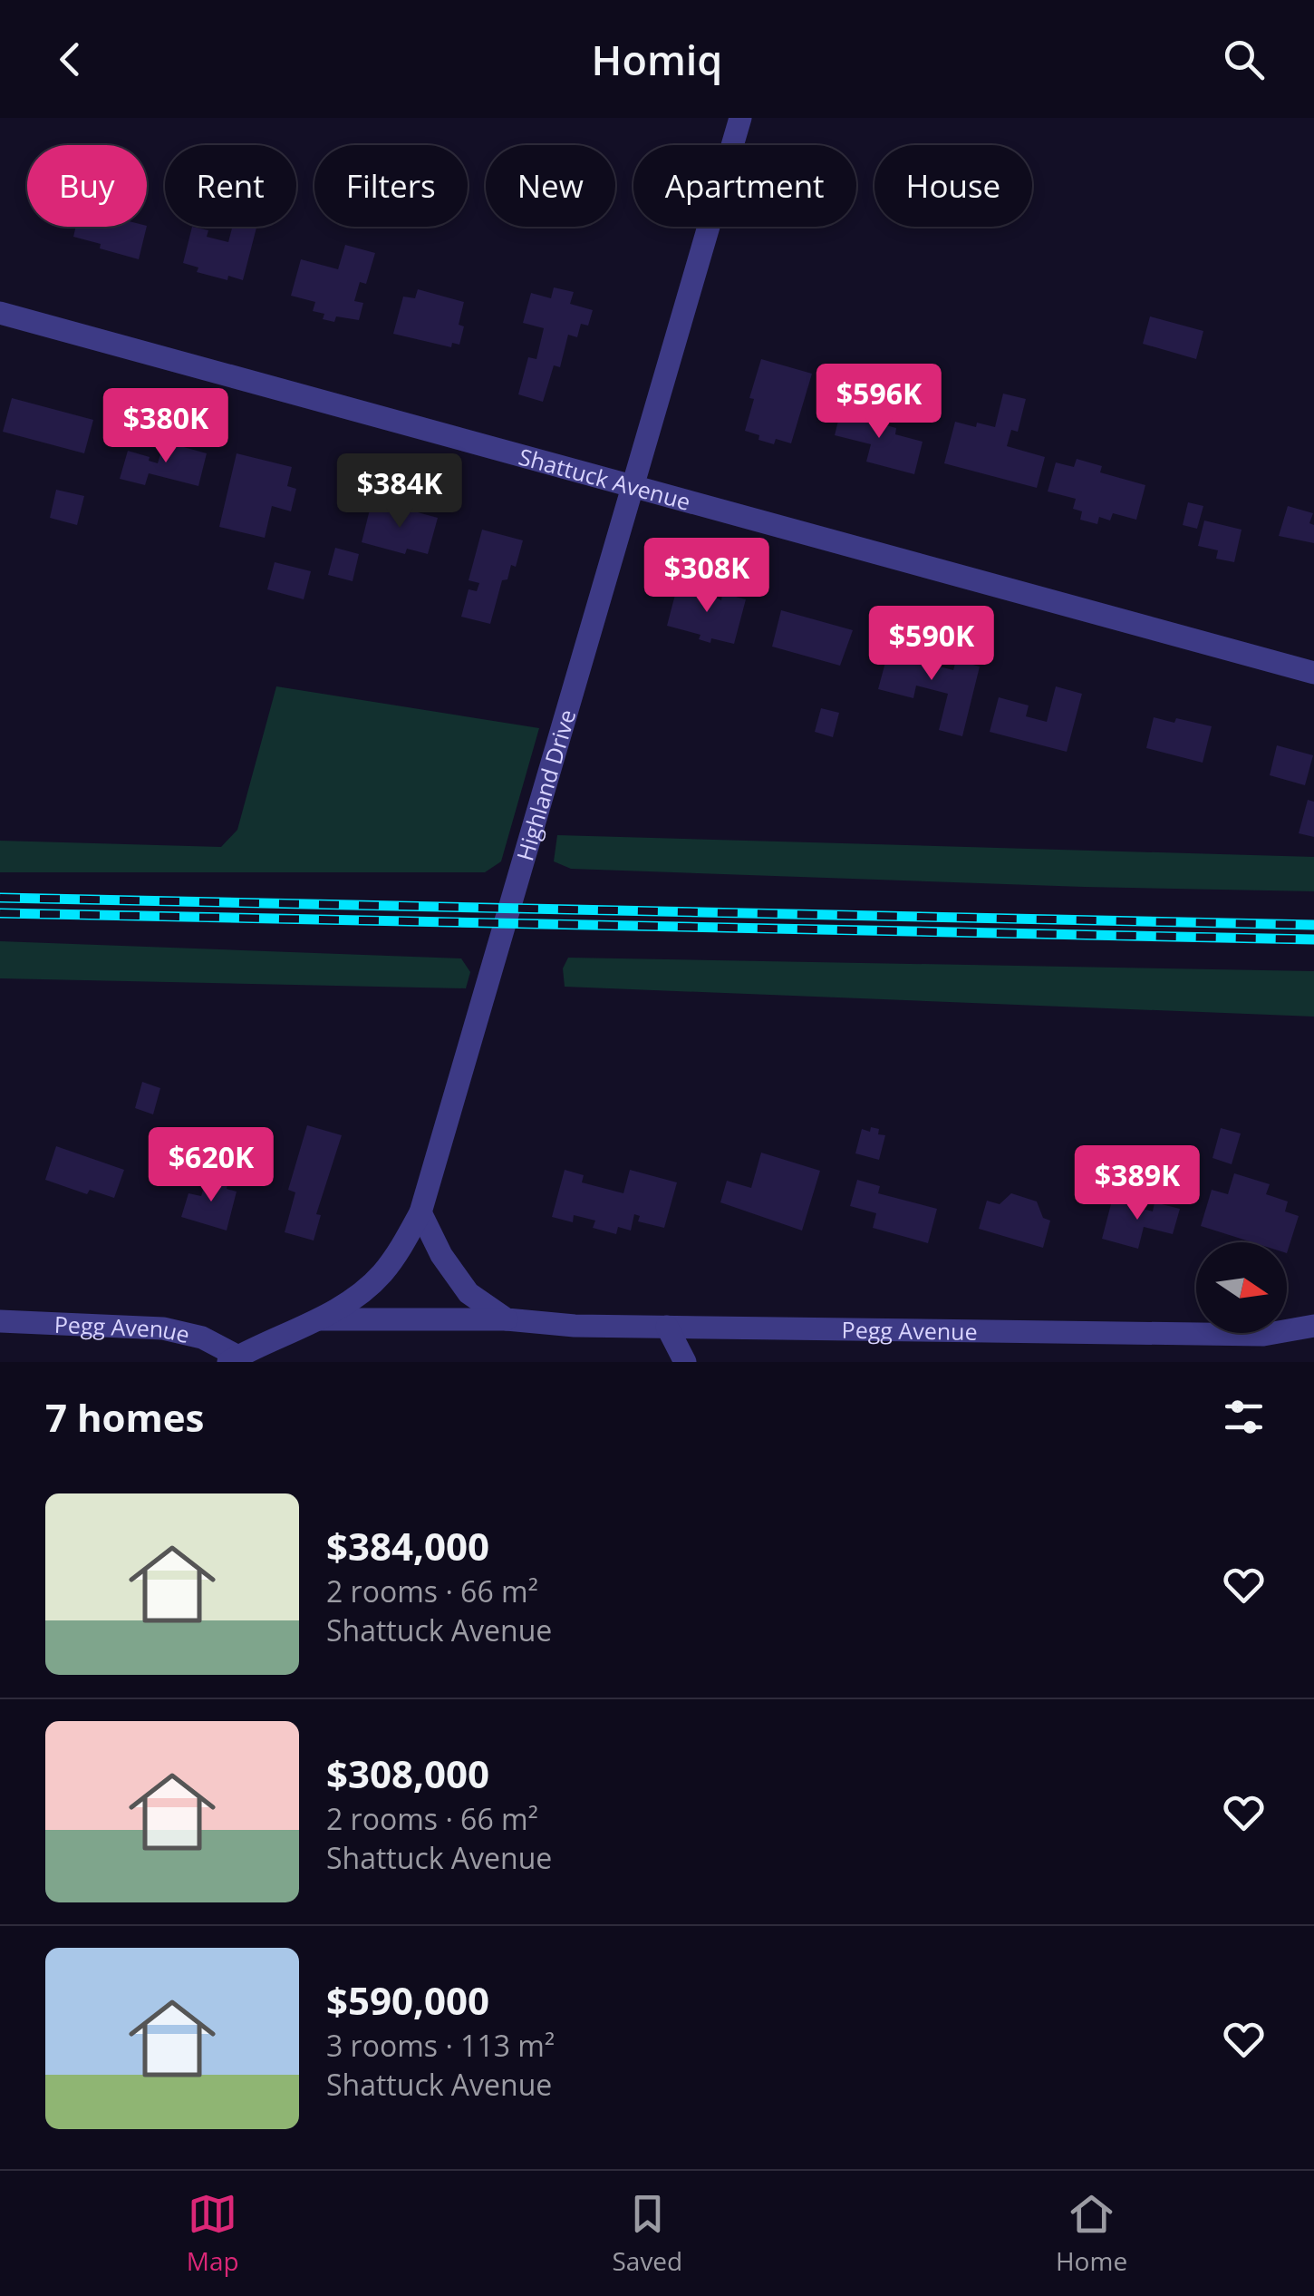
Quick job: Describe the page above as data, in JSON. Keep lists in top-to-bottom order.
{
  "streets": {
    "street": ["Shattuck Avenue", "Highland Drive", "Pegg Avenue"]
  },
  "crossings": [
    ["Shattuck Avenue", "Highland Drive"],
    ["Highland Drive", "Pegg Avenue"]
  ],
  "north": "right",
  "page": {
    "header": "Homiq",
    "chip": [
      "Buy",
      "Rent",
      "Filters",
      "New",
      "Apartment",
      "House"
    ],
    "price": [
      "$596K",
      "$380K",
      "$384K",
      "$308K",
      "$590K",
      "$620K",
      "$389K"
    ],
    "heading": "7 homes",
    "list": [
      {
        "name": "$384,000",
        "note": "2 rooms · 66 m² · Shattuck Avenue"
      },
      {
        "name": "$308,000",
        "note": "2 rooms · 66 m² · Shattuck Avenue"
      },
      {
        "name": "$590,000",
        "note": "3 rooms · 113 m² · Shattuck Avenue"
      }
    ],
    "tabs": ["Map", "Saved", "Home"]
  }
}
